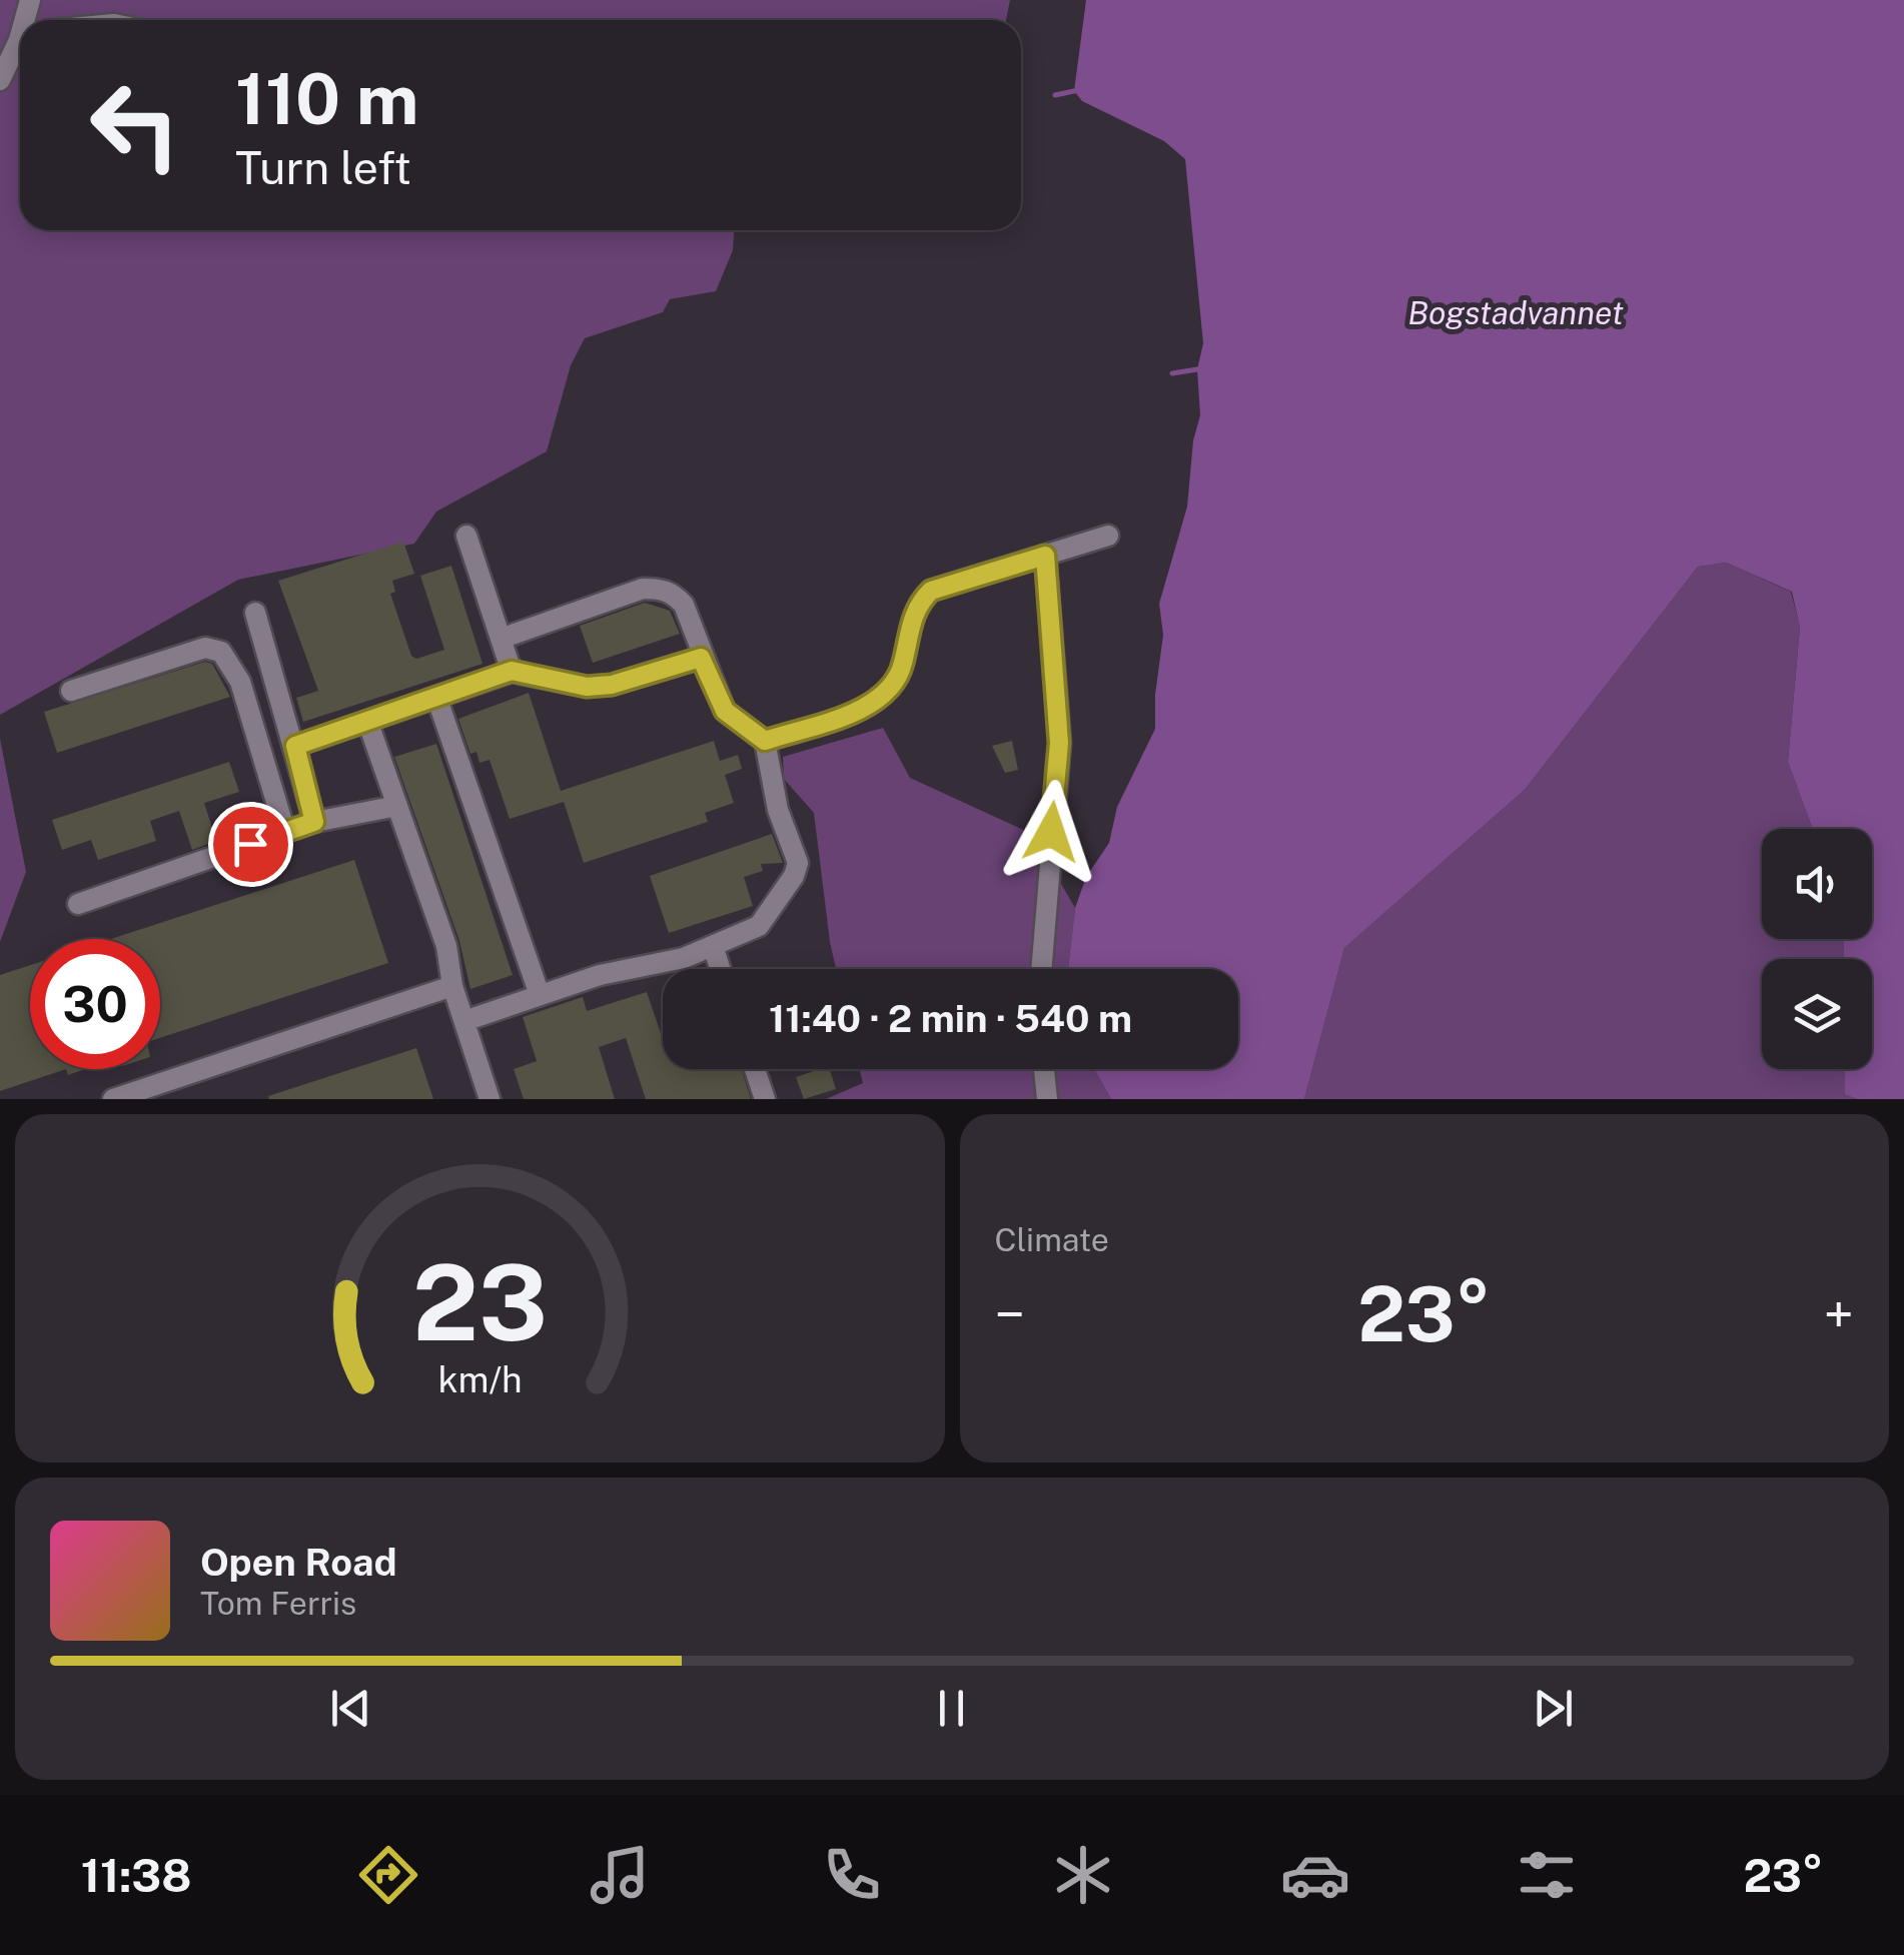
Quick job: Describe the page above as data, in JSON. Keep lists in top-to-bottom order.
{
  "water": ["Bogstadvannet"],
  "page": {
    "turn": ["110 m", "Turn left"],
    "limit": "30",
    "trip": "11:40 · 2 min · 540 m",
    "tile": "Climate",
    "heat": ["−", "23°", "+"],
    "song": ["Open Road", "Tom Ferris"],
    "tabs": ["11:38", "23°"],
    "gauge": ["23", "km/h"]
  }
}
